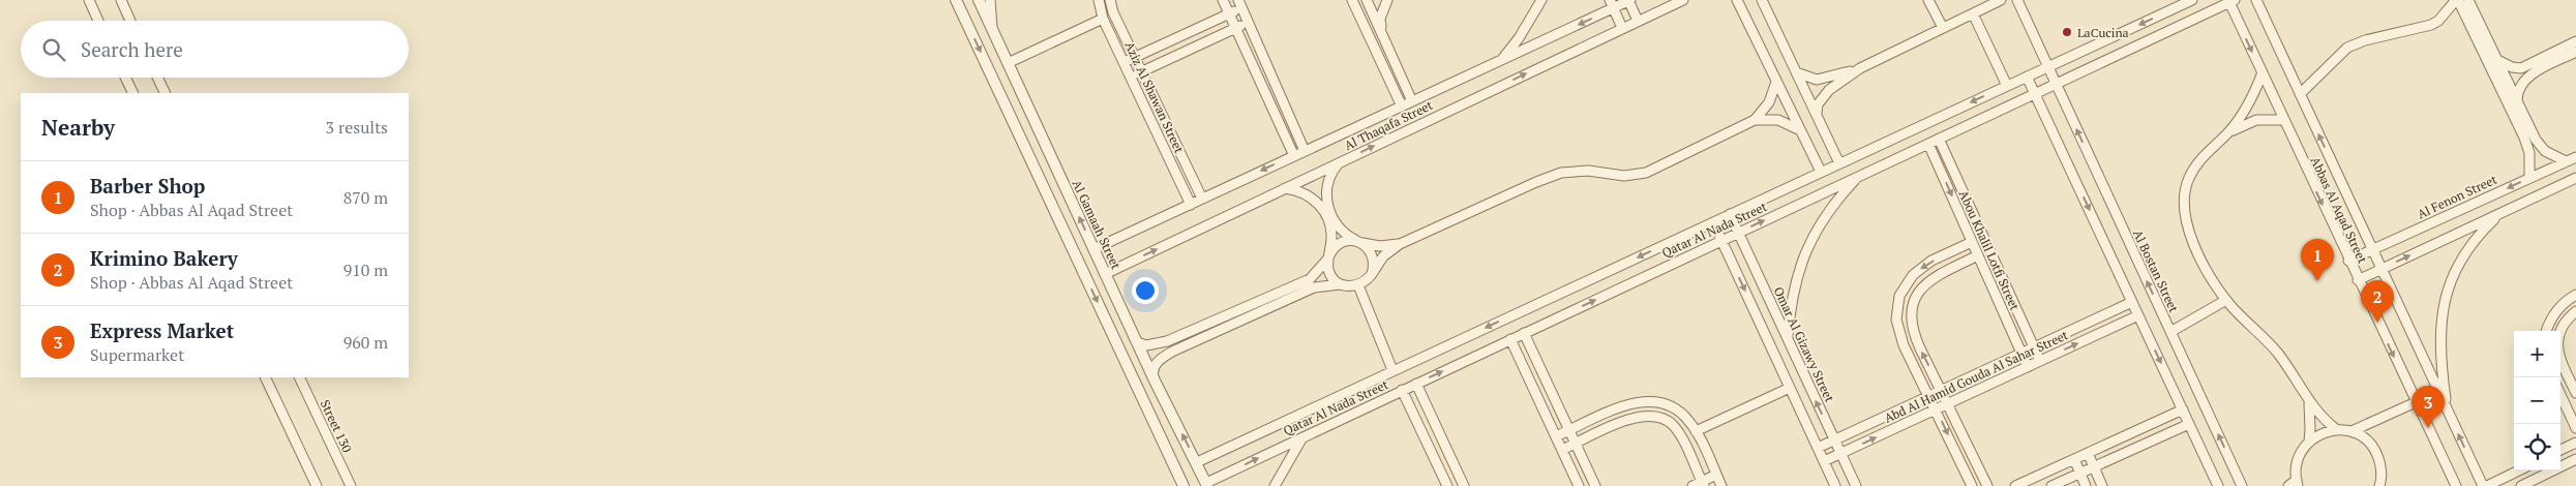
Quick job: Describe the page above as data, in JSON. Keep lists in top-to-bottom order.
{
  "streets": {
    "street": [
      "Aziz Al Shawan Street",
      "Al Thaqafa Street",
      "Al Fenon Street",
      "Abbas Al Aqad Street",
      "Al Gamaah Street",
      "Qatar Al Nada Street",
      "Abou Khalil Lotfi Street",
      "Al Bostan Street",
      "Omar Al Gizawy Street",
      "Abd Al Hamid Gouda Al Sahar Street",
      "Street 130"
    ]
  },
  "crossings": [
    ["Aziz Al Shawan Street", "Al Thaqafa Street"],
    ["Al Thaqafa Street", "Al Gamaah Street"],
    ["Al Fenon Street", "Abbas Al Aqad Street"],
    ["Abbas Al Aqad Street", "Qatar Al Nada Street"],
    ["Al Gamaah Street", "Qatar Al Nada Street"],
    ["Qatar Al Nada Street", "Abou Khalil Lotfi Street"],
    ["Qatar Al Nada Street", "Al Bostan Street"],
    ["Qatar Al Nada Street", "Omar Al Gizawy Street"],
    ["Abou Khalil Lotfi Street", "Abd Al Hamid Gouda Al Sahar Street"],
    ["Omar Al Gizawy Street", "Abd Al Hamid Gouda Al Sahar Street"]
  ],
  "places": ["LaCucina"],
  "page": {
    "search": "Search here",
    "heading": ["Nearby", "3 results"],
    "list": [
      {
        "mark": "1",
        "name": "Barber Shop",
        "note": "Shop · Abbas Al Aqad Street",
        "value": "870 m"
      },
      {
        "mark": "2",
        "name": "Krimino Bakery",
        "note": "Shop · Abbas Al Aqad Street",
        "value": "910 m"
      },
      {
        "mark": "3",
        "name": "Express Market",
        "note": "Supermarket",
        "value": "960 m"
      }
    ],
    "pins": ["1", "2", "3"],
    "map_buttons": ["+", "−"]
  }
}
